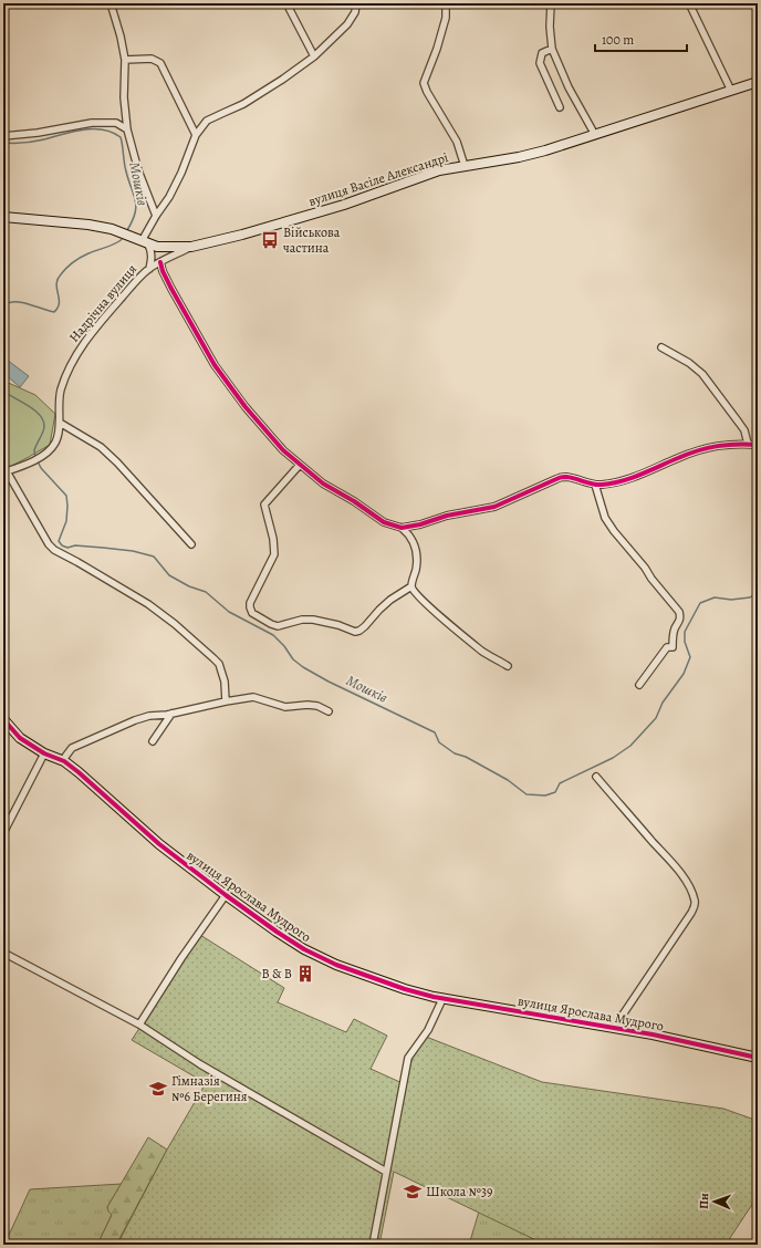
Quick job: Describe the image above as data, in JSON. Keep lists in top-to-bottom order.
{
  "streets": {
    "main road": ["вулиця Васіле Александрі", "вулиця Ярослава Мудрого"],
    "street": ["Надрічна вулиця"]
  },
  "crossings": [
    ["вулиця Васіле Александрі", "Надрічна вулиця"]
  ],
  "water": ["Мошків"],
  "places": {
    "bus stop": ["Військова частина"],
    "building": ["B & B"],
    "school or university": ["Гімназія №6 Берегиня", "Школа №39"]
  },
  "scale_bar": "100 m",
  "north": "left"
}
